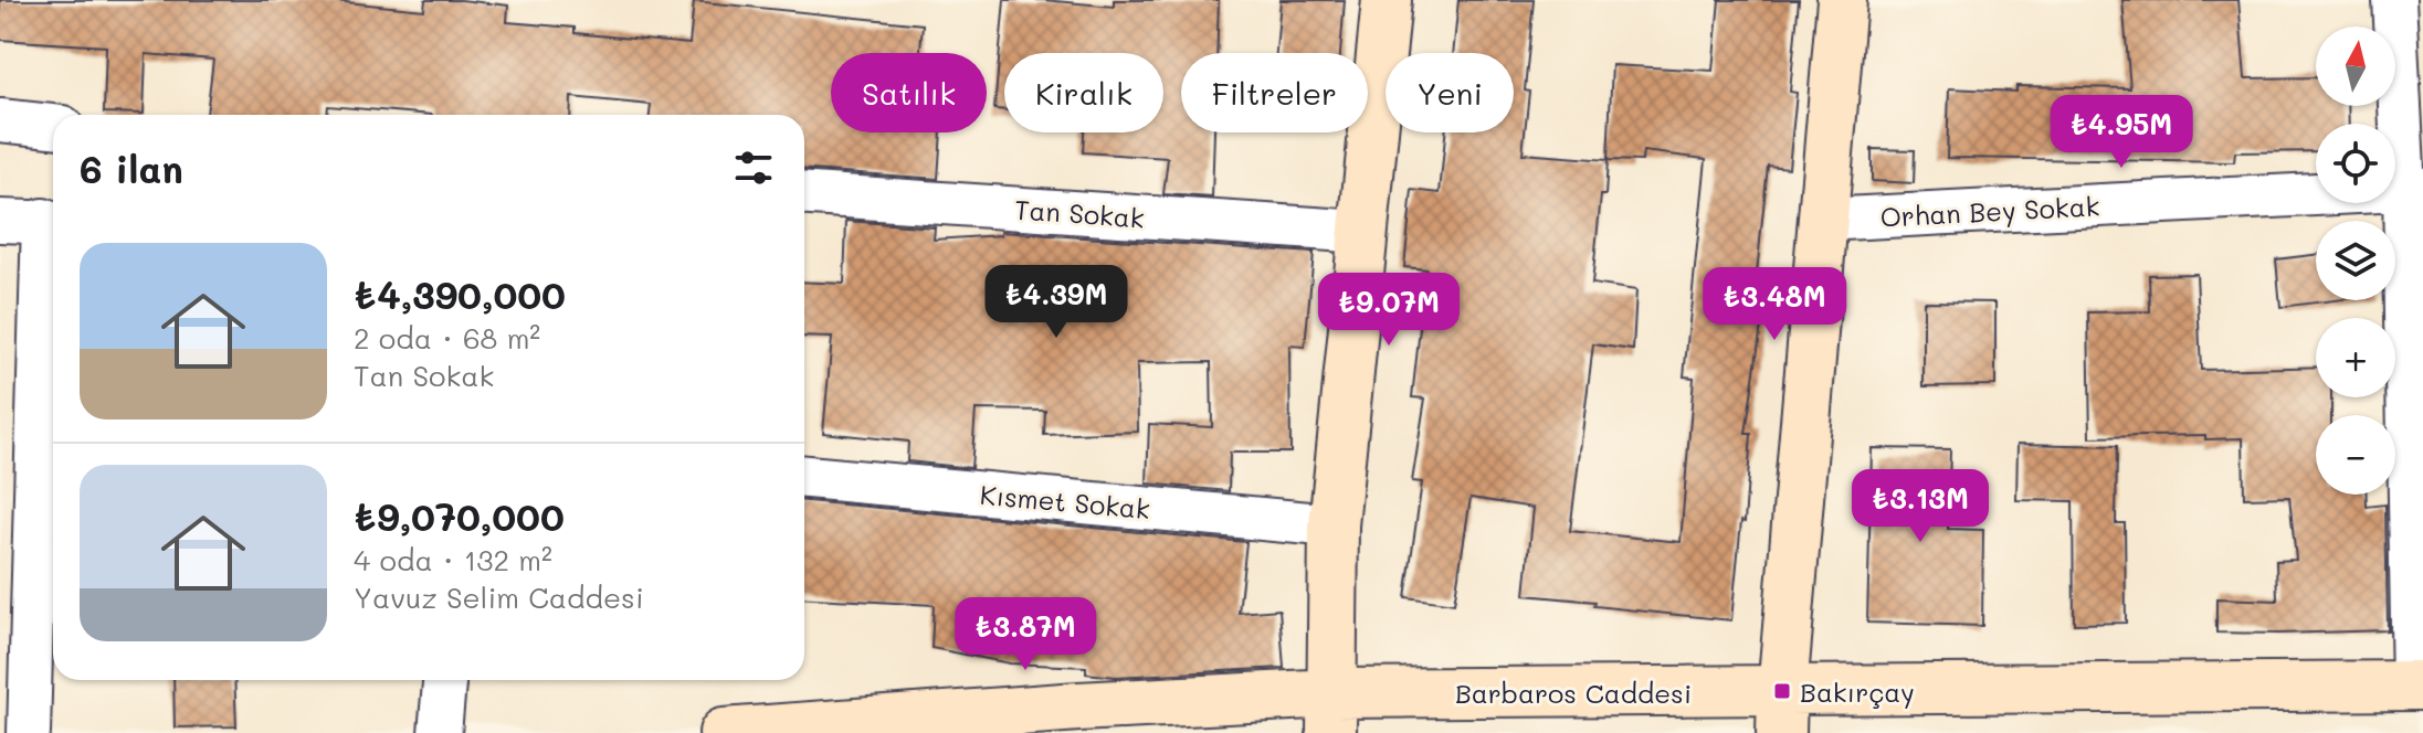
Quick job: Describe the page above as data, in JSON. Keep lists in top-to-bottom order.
{
  "streets": {
    "street": [
      "Orhan Bey Sokak",
      "Tan Sokak",
      "Kısmet Sokak",
      "Barbaros Caddesi"
    ]
  },
  "places": {
    "transit": ["Bakırçay"]
  },
  "north": "top",
  "page": {
    "map_buttons": ["+", "−"],
    "chip": [
      "Satılık",
      "Kiralık",
      "Filtreler",
      "Yeni"
    ],
    "price": [
      "₺4.95M",
      "₺4.39M",
      "₺3.48M",
      "₺9.07M",
      "₺3.13M",
      "₺3.87M"
    ],
    "heading": "6 ilan",
    "list": [
      {
        "name": "₺4,390,000",
        "note": "2 oda · 68 m² · Tan Sokak"
      },
      {
        "name": "₺9,070,000",
        "note": "4 oda · 132 m² · Yavuz Selim Caddesi"
      }
    ]
  }
}
